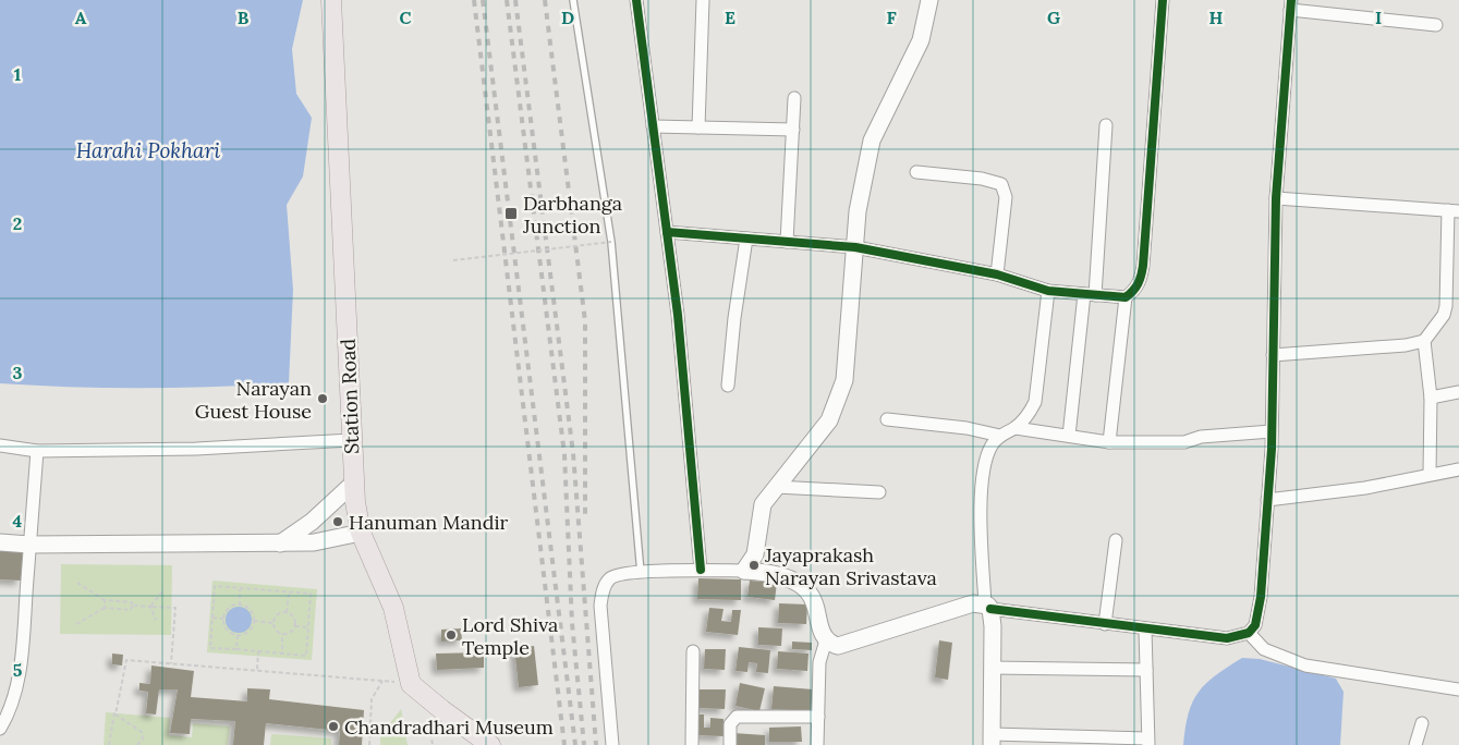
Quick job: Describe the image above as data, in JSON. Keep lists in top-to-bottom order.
{
  "streets": {
    "main road": ["Station Road"]
  },
  "water": ["Harahi Pokhari"],
  "places": {
    "transit": ["Darbhanga Junction"],
    "other": [
      "Narayan Guest House",
      "Hanuman Mandir",
      "Jayaprakash Narayan Srivastava",
      "Lord Shiva Temple",
      "Chandradhari Museum"
    ]
  },
  "grid": {
    "columns": [
      "A",
      "B",
      "C",
      "D",
      "E",
      "F",
      "G",
      "H",
      "I"
    ],
    "rows": [
      "1",
      "2",
      "3",
      "4",
      "5"
    ]
  }
}
